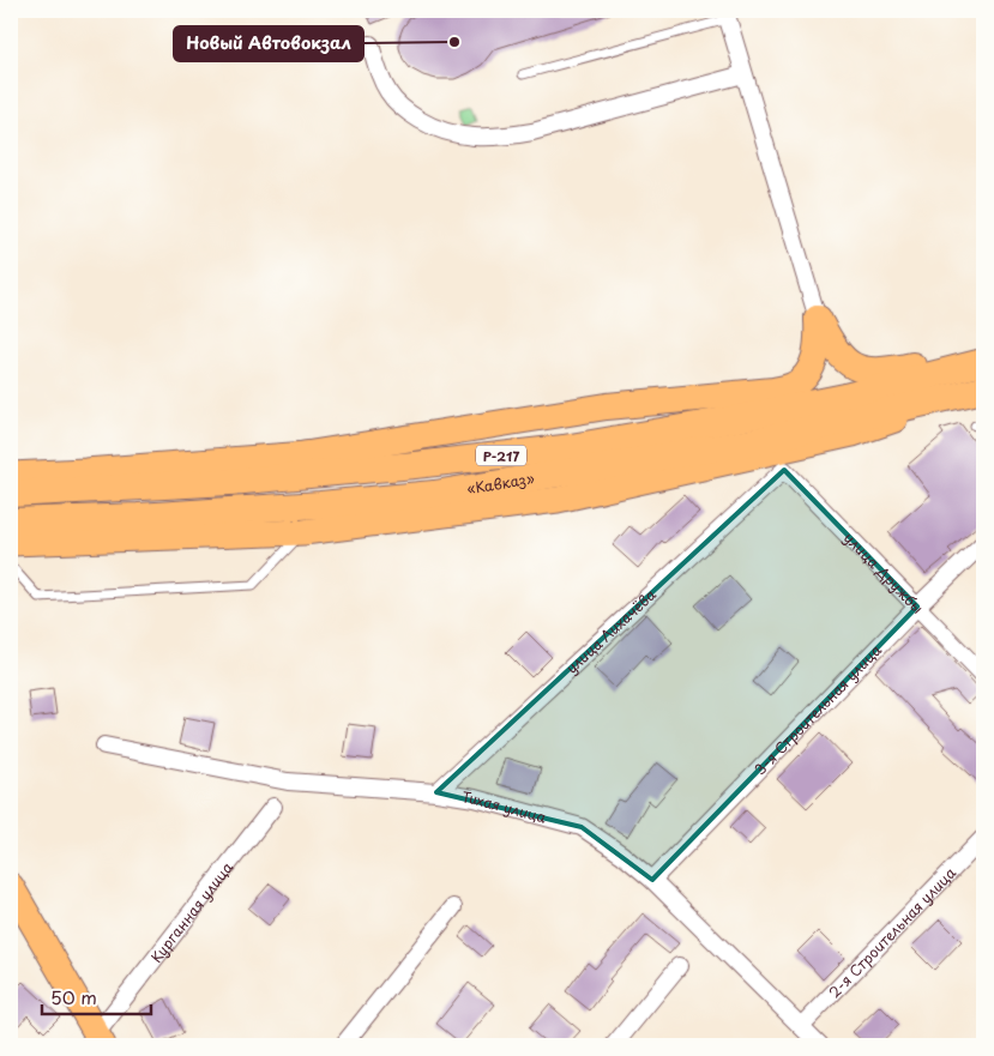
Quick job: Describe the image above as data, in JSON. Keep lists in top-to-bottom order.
{
  "streets": {
    "highway": ["Р-217", "«Кавказ»"],
    "street": [
      "улица Дружбы",
      "улица Лихачёва",
      "3-я Строительная улица",
      "Тихая улица",
      "Курганная улица",
      "2-я Строительная улица"
    ]
  },
  "crossings": [
    ["Р-217", "«Кавказ»"],
    ["улица Дружбы", "улица Лихачёва"],
    ["улица Дружбы", "3-я Строительная улица"],
    ["улица Лихачёва", "Тихая улица"],
    ["3-я Строительная улица", "Тихая улица"],
    ["Тихая улица", "2-я Строительная улица"]
  ],
  "places": ["Новый Автовокзал"],
  "scale_bar": "50 m"
}
